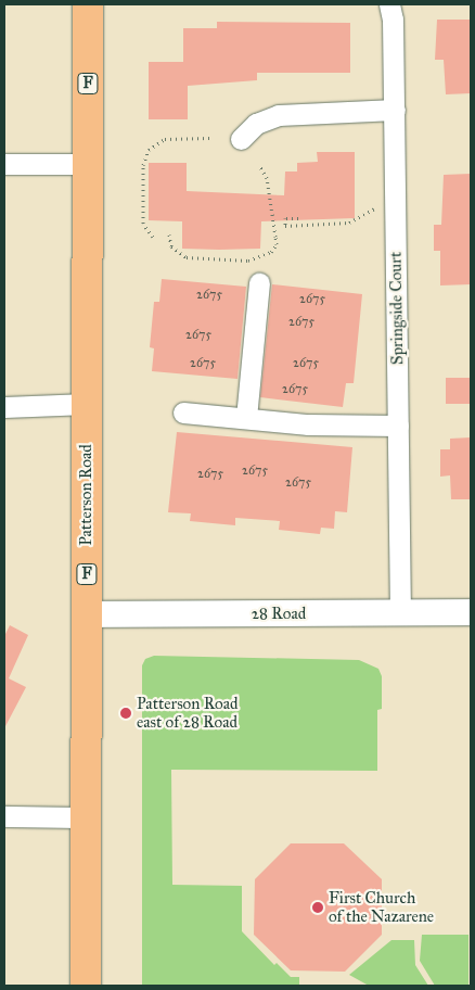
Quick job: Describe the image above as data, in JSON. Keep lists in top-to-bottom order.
{
  "streets": {
    "main road": ["F", "Patterson Road"],
    "street": ["Springside Court", "28 Road"]
  },
  "crossings": [
    ["Springside Court", "28 Road"],
    ["Patterson Road", "28 Road"]
  ],
  "places": ["Patterson Road east of 28 Road", "First Church of the Nazarene"],
  "house_numbers": [
    "2675",
    "2675",
    "2675",
    "2675",
    "2675",
    "2675",
    "2675",
    "2675",
    "2675",
    "2675"
  ]
}
